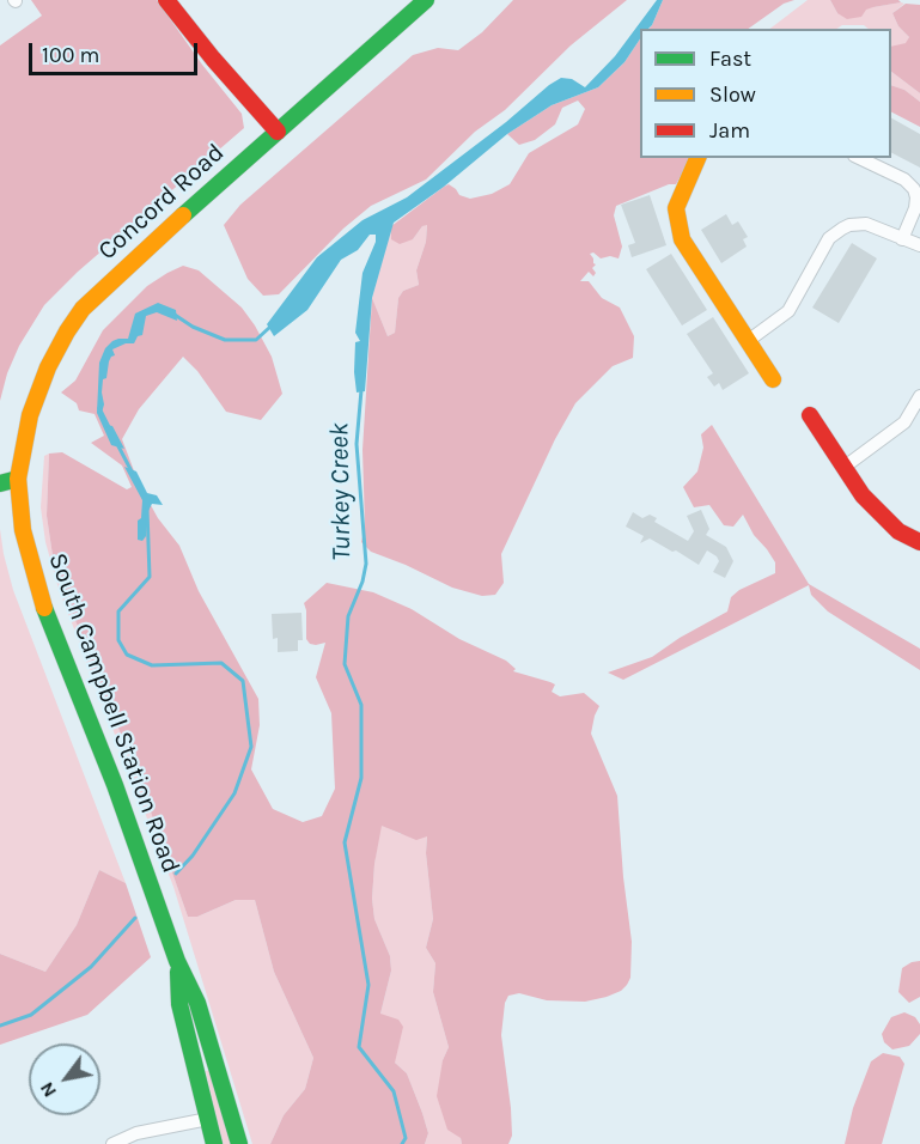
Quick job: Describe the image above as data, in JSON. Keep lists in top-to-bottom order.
{
  "streets": {
    "main road": ["Concord Road", "South Campbell Station Road"]
  },
  "crossings": [
    ["Concord Road", "South Campbell Station Road"]
  ],
  "water": ["Turkey Creek"],
  "legend": ["Fast", "Slow", "Jam"],
  "scale_bar": "100 m",
  "north": "bottom left"
}
